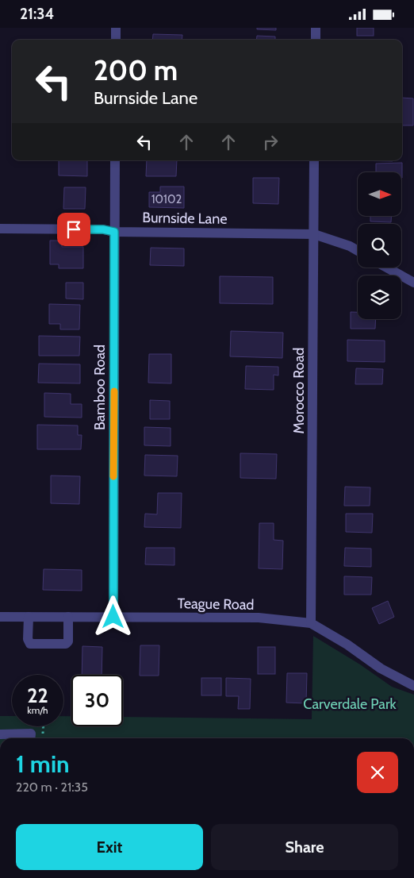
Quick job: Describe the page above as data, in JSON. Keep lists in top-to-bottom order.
{
  "streets": {
    "street": [
      "Burnside Lane",
      "Bamboo Road",
      "Morocco Road",
      "Teague Road"
    ]
  },
  "crossings": [
    ["Burnside Lane", "Bamboo Road"],
    ["Burnside Lane", "Morocco Road"],
    ["Bamboo Road", "Teague Road"],
    ["Morocco Road", "Teague Road"]
  ],
  "parks": ["Carverdale Park"],
  "house_numbers": ["10102"],
  "north": "right",
  "page": {
    "status": "21:34",
    "turn": ["200 m", "Burnside Lane"],
    "speed": "22 km/h",
    "limit": "30",
    "heading": ["1 min", "220 m · 21:35"],
    "buttons": ["Exit", "Share"]
  }
}
